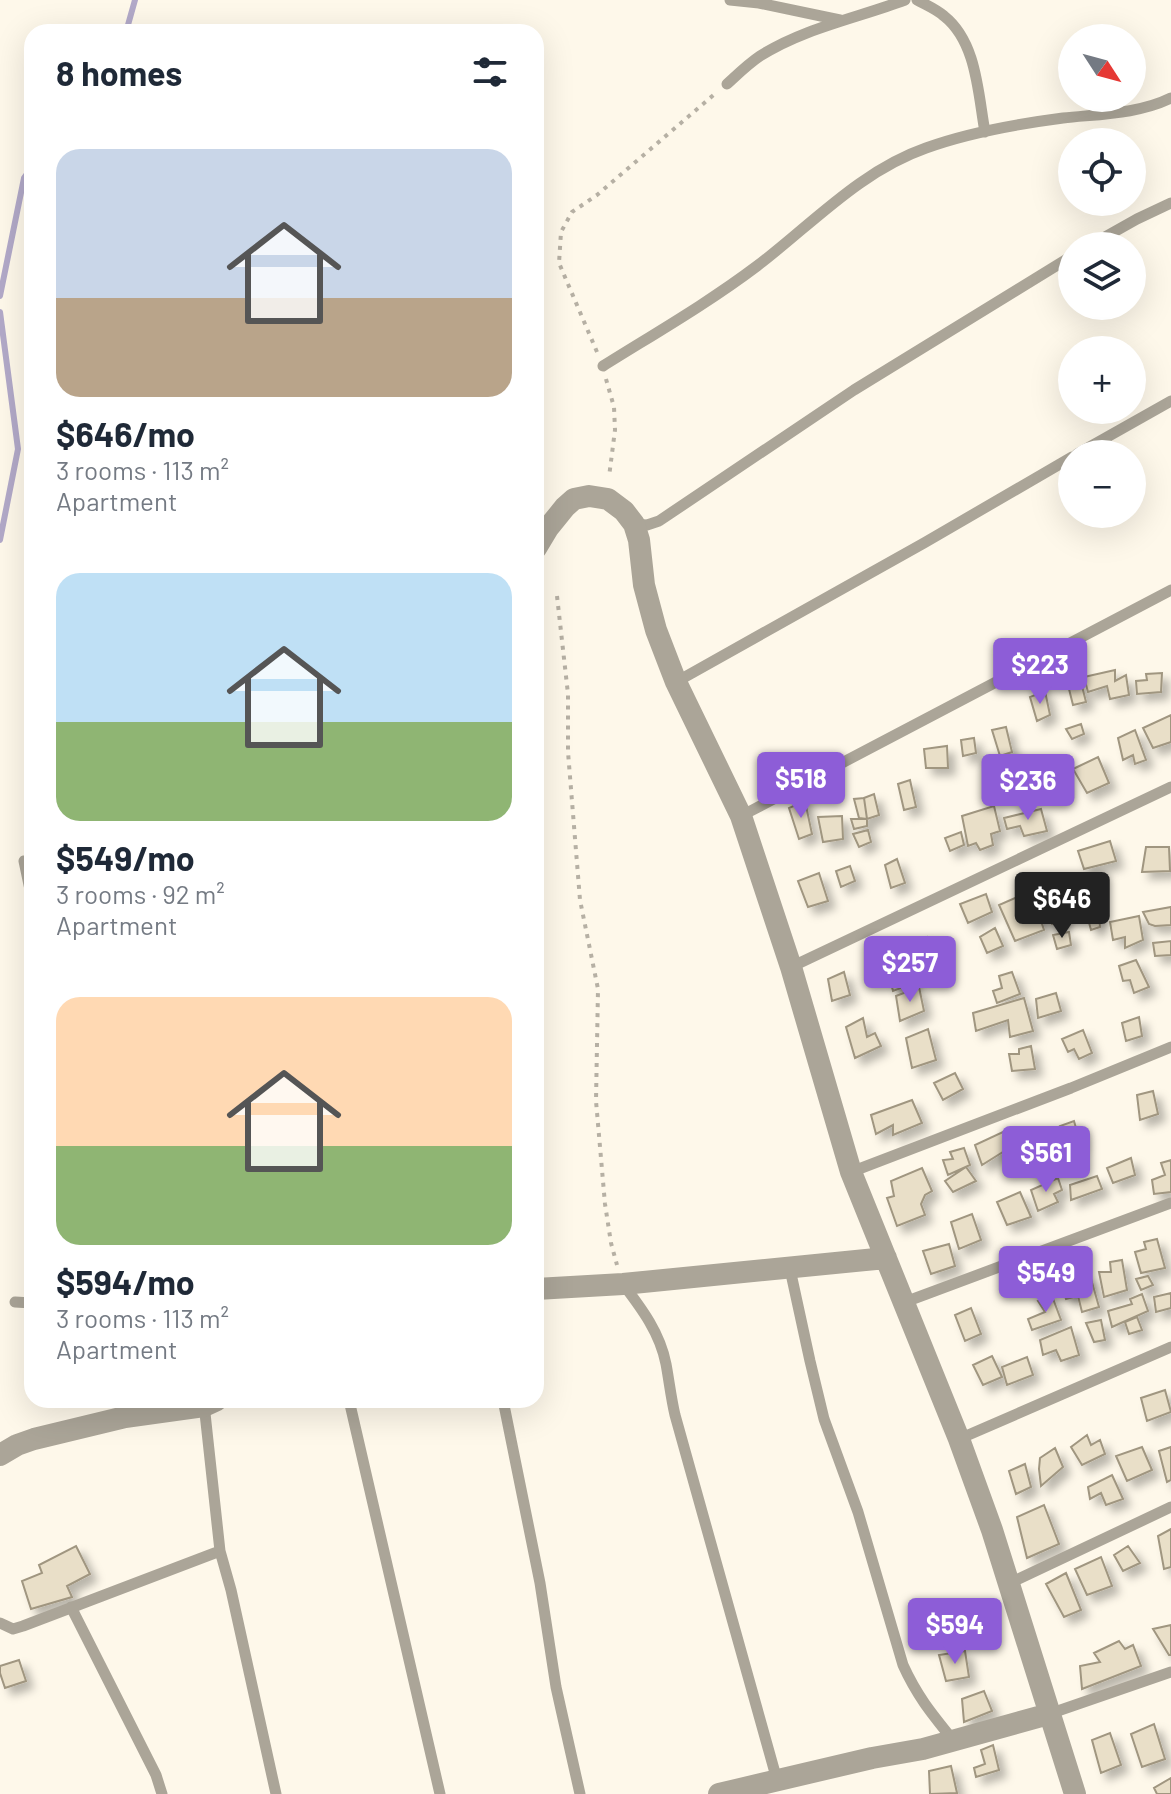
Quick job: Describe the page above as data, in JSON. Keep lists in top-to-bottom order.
{
  "north": "bottom right",
  "page": {
    "map_buttons": ["+", "−"],
    "heading": "8 homes",
    "list": [
      {
        "name": "$646/mo",
        "note": "3 rooms · 113 m² · Apartment"
      },
      {
        "name": "$549/mo",
        "note": "3 rooms · 92 m² · Apartment"
      },
      {
        "name": "$594/mo",
        "note": "3 rooms · 113 m² · Apartment"
      }
    ],
    "price": [
      "$223",
      "$518",
      "$236",
      "$646",
      "$257",
      "$561",
      "$549",
      "$594"
    ]
  }
}
